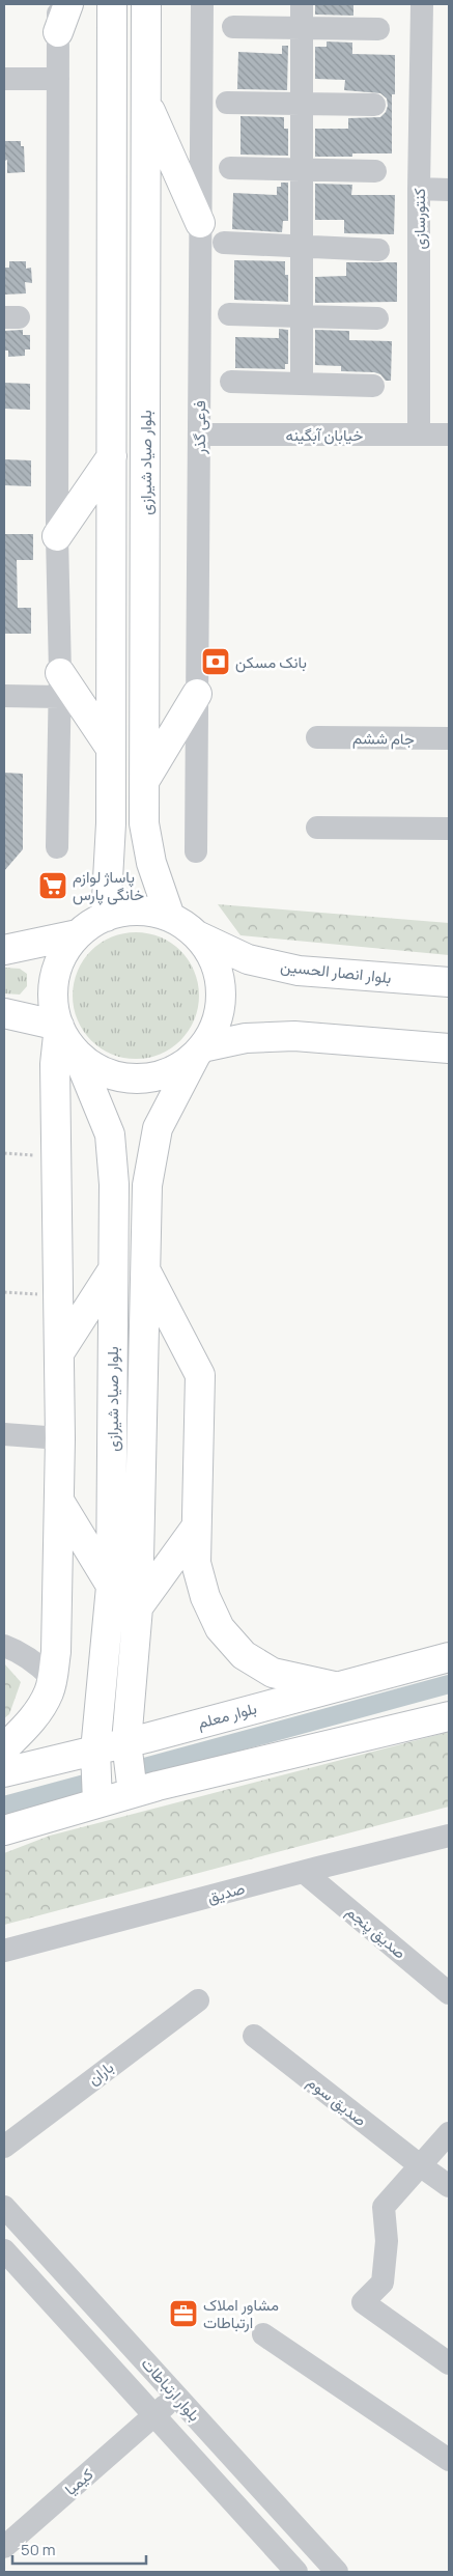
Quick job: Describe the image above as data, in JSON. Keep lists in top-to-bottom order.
{
  "streets": {
    "main road": ["بلوار صیاد شیرازی", "بلوار انصار الحسین", "بلوار معلم"],
    "street": [
      "کنتورسازی",
      "فرعی گذر",
      "خیابان آبگینه",
      "جام ششم",
      "صدیق",
      "صدیق پنجم",
      "باران",
      "صدیق سوم",
      "بلوار ارتباطات",
      "کیمیا"
    ]
  },
  "crossings": [
    ["کنتورسازی", "خیابان آبگینه"],
    ["فرعی گذر", "خیابان آبگینه"],
    ["بلوار صیاد شیرازی", "بلوار انصار الحسین"],
    ["بلوار صیاد شیرازی", "بلوار معلم"],
    ["صدیق", "صدیق پنجم"],
    ["بلوار ارتباطات", "کیمیا"]
  ],
  "places": {
    "bank": ["بانک مسکن"],
    "supermarket": ["پاساژ لوازم خانگی پارس"],
    "office": ["مشاور املاک ارتباطات"]
  },
  "scale_bar": "50 m"
}
